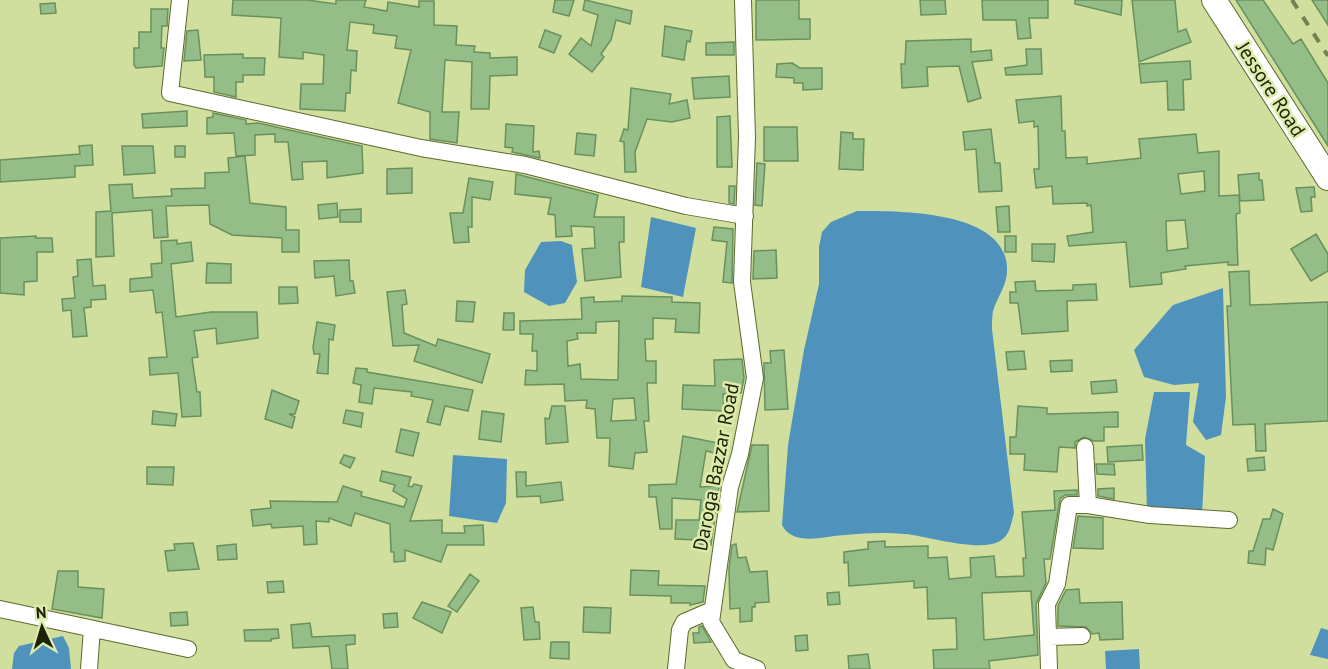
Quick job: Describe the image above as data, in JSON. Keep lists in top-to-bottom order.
{
  "streets": {
    "highway": ["Jessore Road"],
    "street": ["Daroga Bazzar Road"]
  },
  "north": "top"
}
